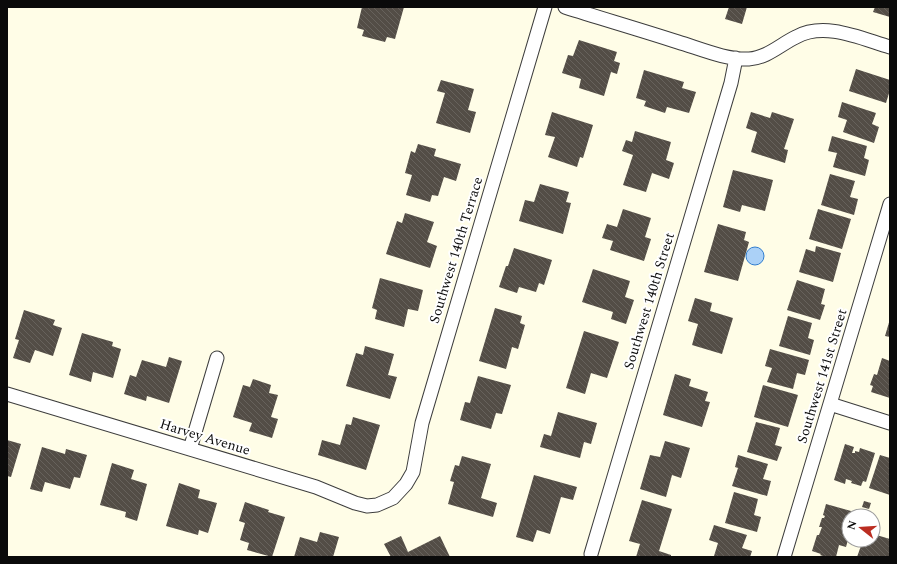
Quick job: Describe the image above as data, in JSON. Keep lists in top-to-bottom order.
{
  "streets": {
    "street": [
      "Southwest 140th Terrace",
      "Southwest 140th Street",
      "Southwest 141st Street",
      "Harvey Avenue"
    ]
  },
  "crossings": [
    ["Southwest 140th Terrace", "Harvey Avenue"]
  ],
  "north": "left"
}
